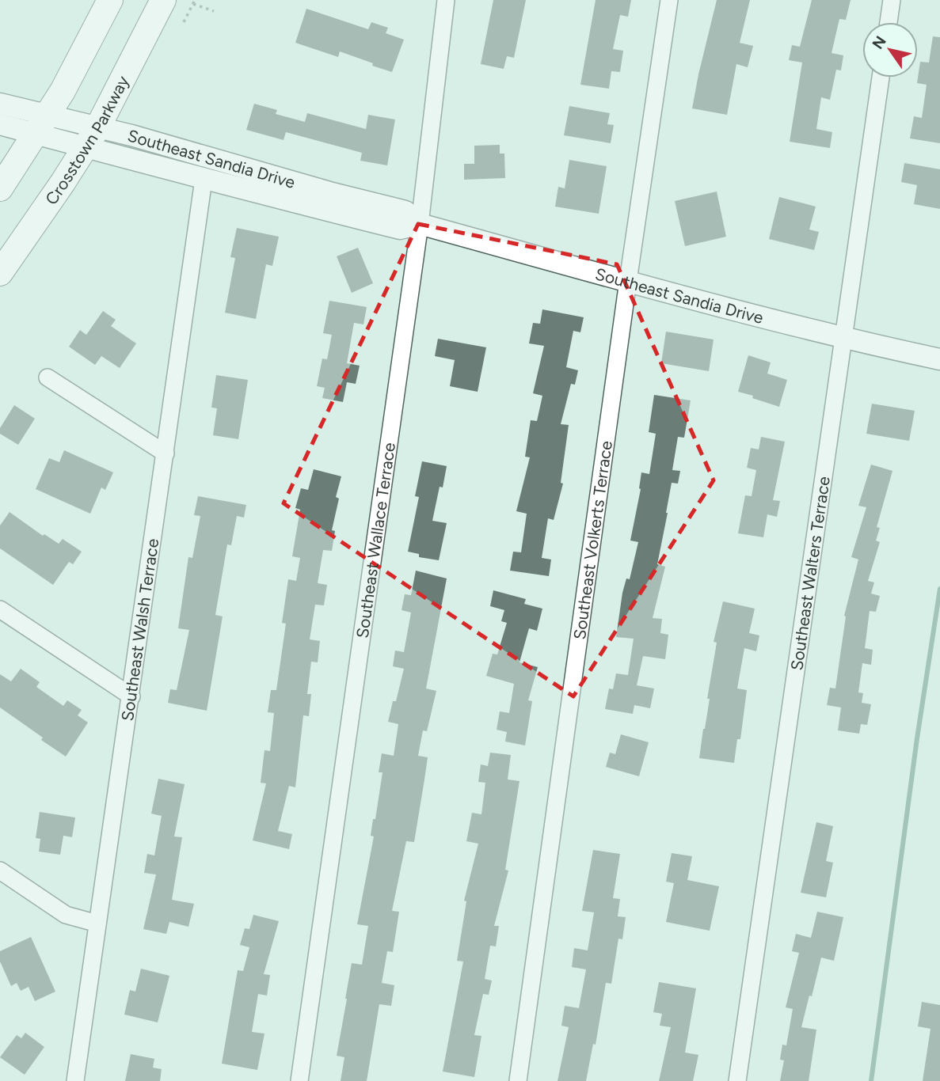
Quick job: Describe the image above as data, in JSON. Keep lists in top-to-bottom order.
{
  "streets": {
    "main road": ["Crosstown Parkway"],
    "street": [
      "Southeast Sandia Drive",
      "Southeast Wallace Terrace",
      "Southeast Volkerts Terrace",
      "Southeast Walters Terrace",
      "Southeast Walsh Terrace"
    ]
  },
  "crossings": [
    ["Crosstown Parkway", "Southeast Sandia Drive"],
    ["Southeast Sandia Drive", "Southeast Wallace Terrace"],
    ["Southeast Sandia Drive", "Southeast Volkerts Terrace"],
    ["Southeast Sandia Drive", "Southeast Walters Terrace"],
    ["Southeast Sandia Drive", "Southeast Walsh Terrace"]
  ],
  "north": "top left"
}
